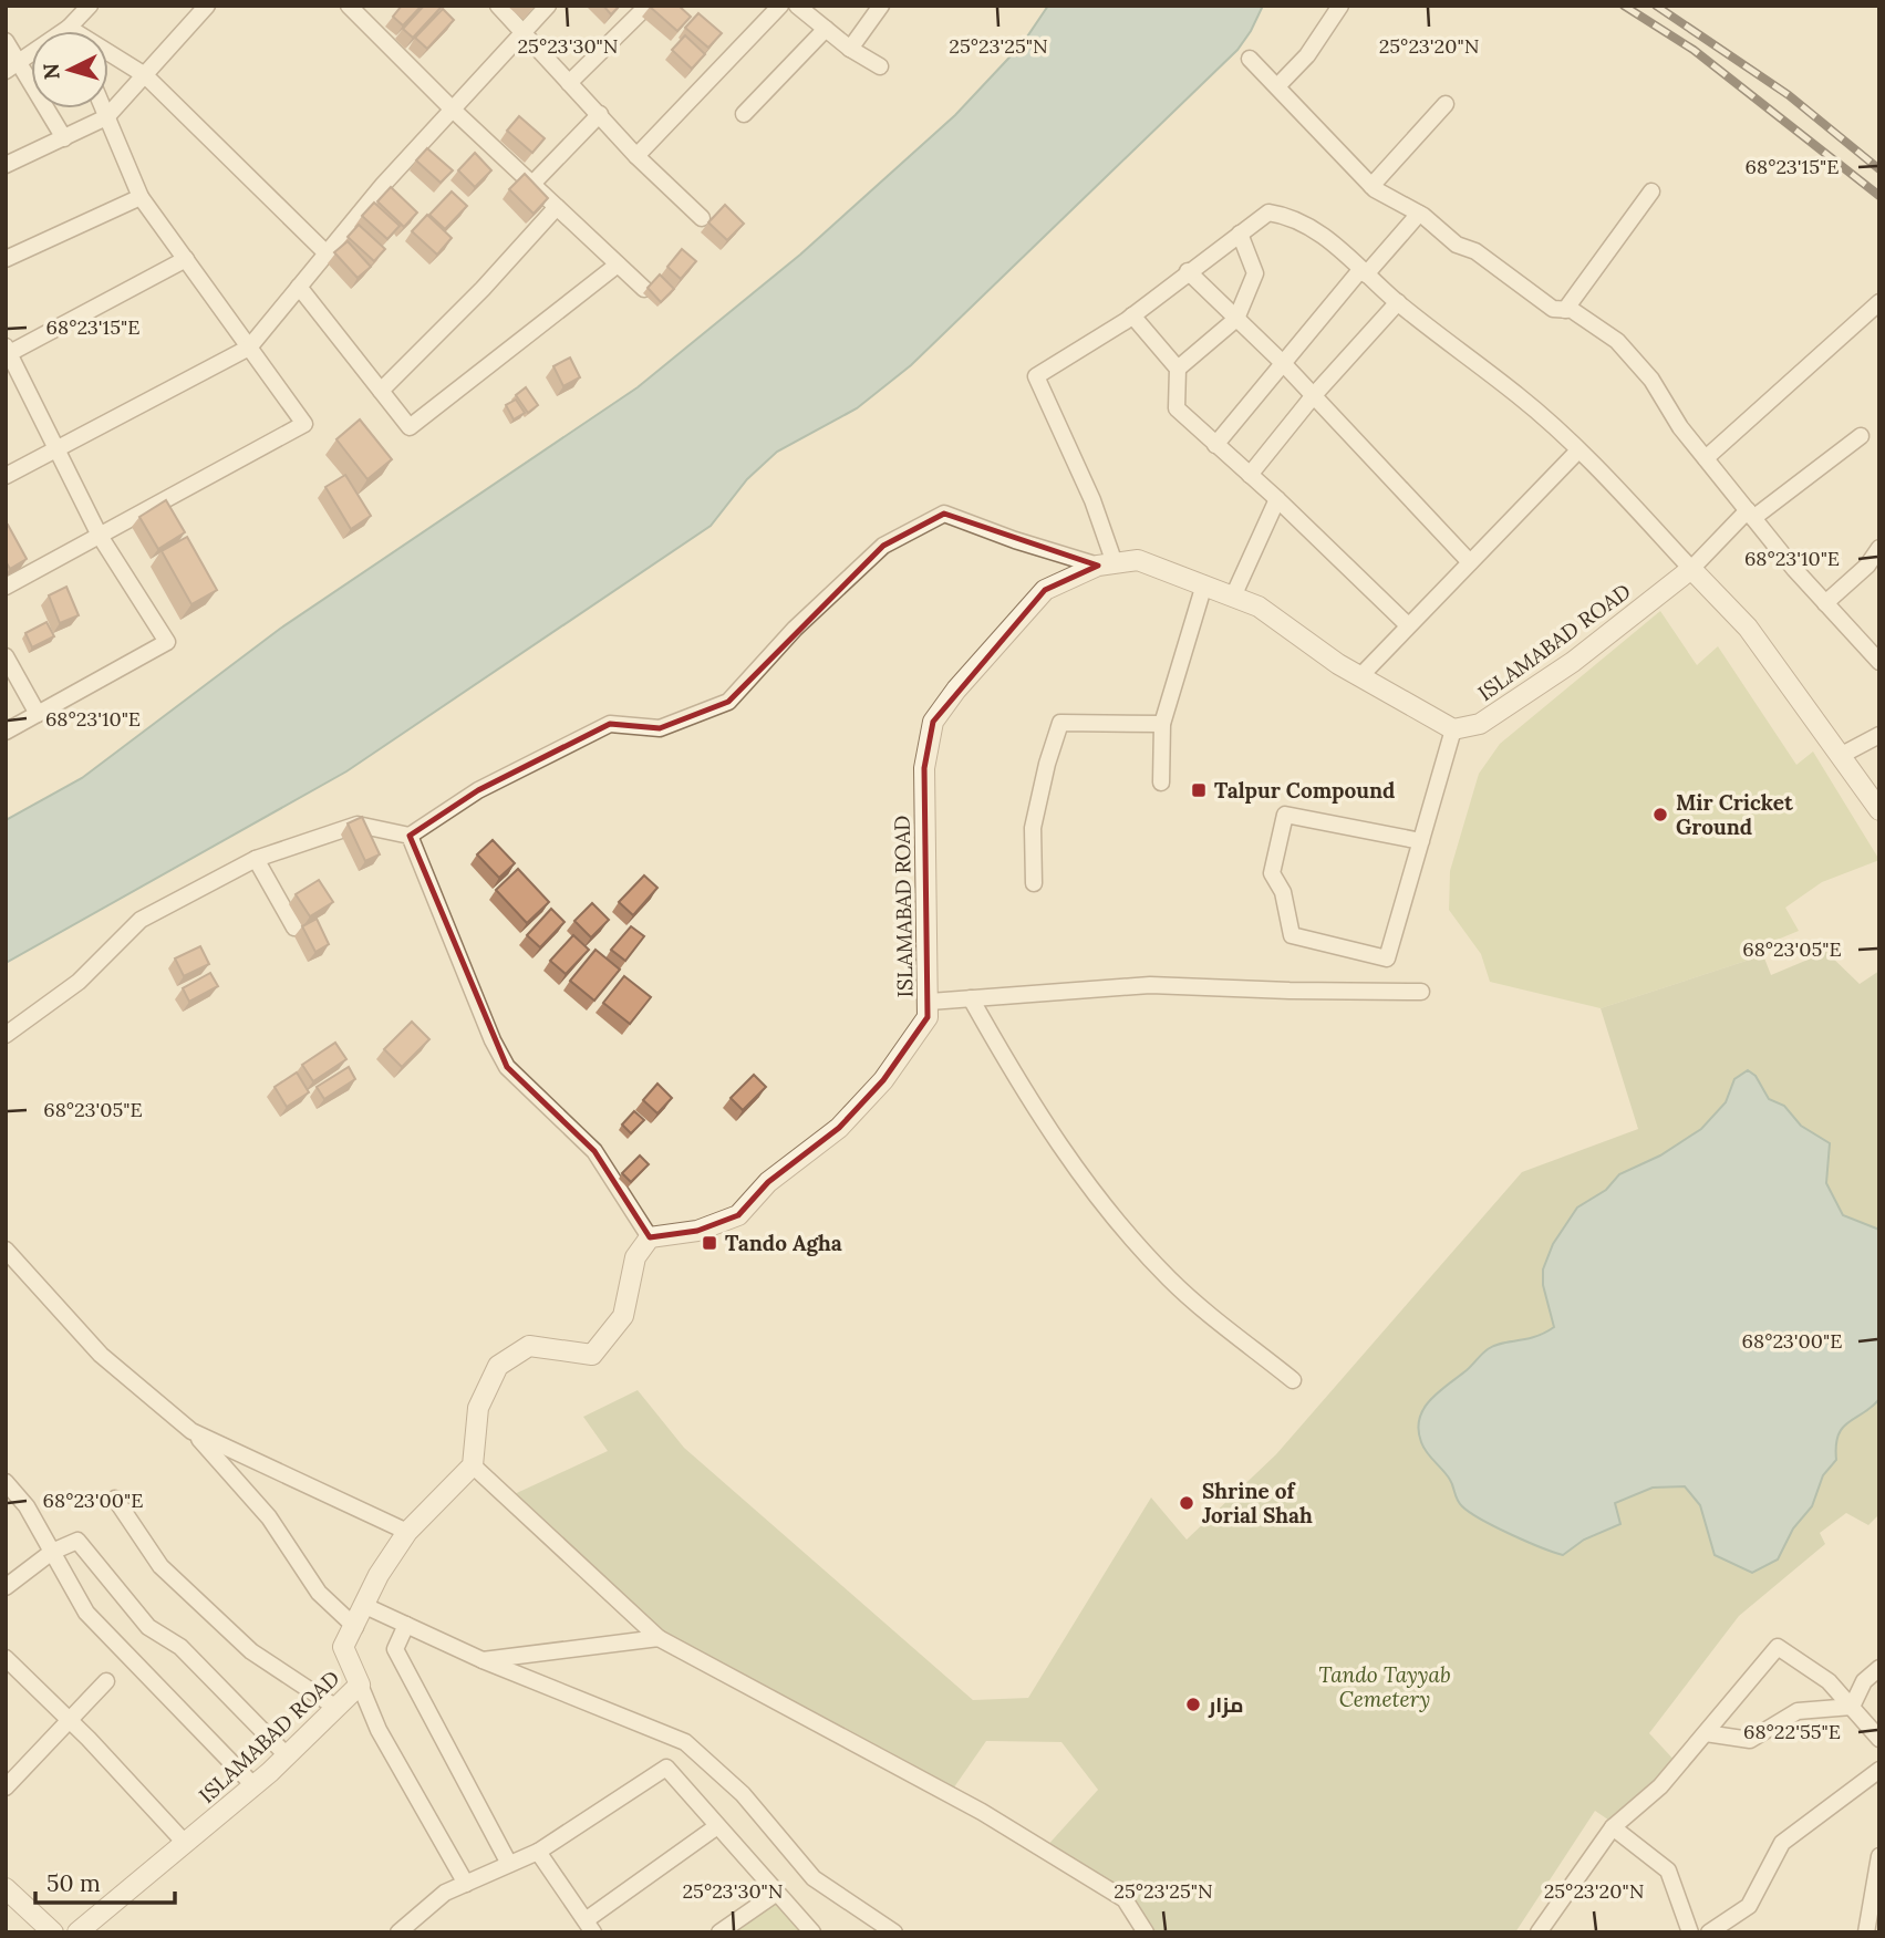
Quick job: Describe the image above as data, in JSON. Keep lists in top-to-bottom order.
{
  "streets": {
    "street": ["ISLAMABAD ROAD"]
  },
  "parks": ["Tando Tayyab Cemetery"],
  "places": {
    "transit": ["Talpur Compound", "Tando Agha"],
    "other": ["Mir Cricket Ground", "Shrine of Jorial Shah", "مزار"]
  },
  "scale_bar": "50 m",
  "north": "left",
  "coordinates": [
    "25°23'25\"N",
    "25°23'20\"N",
    "25°23'30\"N",
    "68°23'15\"E",
    "68°23'10\"E",
    "68°23'05\"E",
    "68°23'00\"E",
    "68°22'55\"E"
  ]
}
